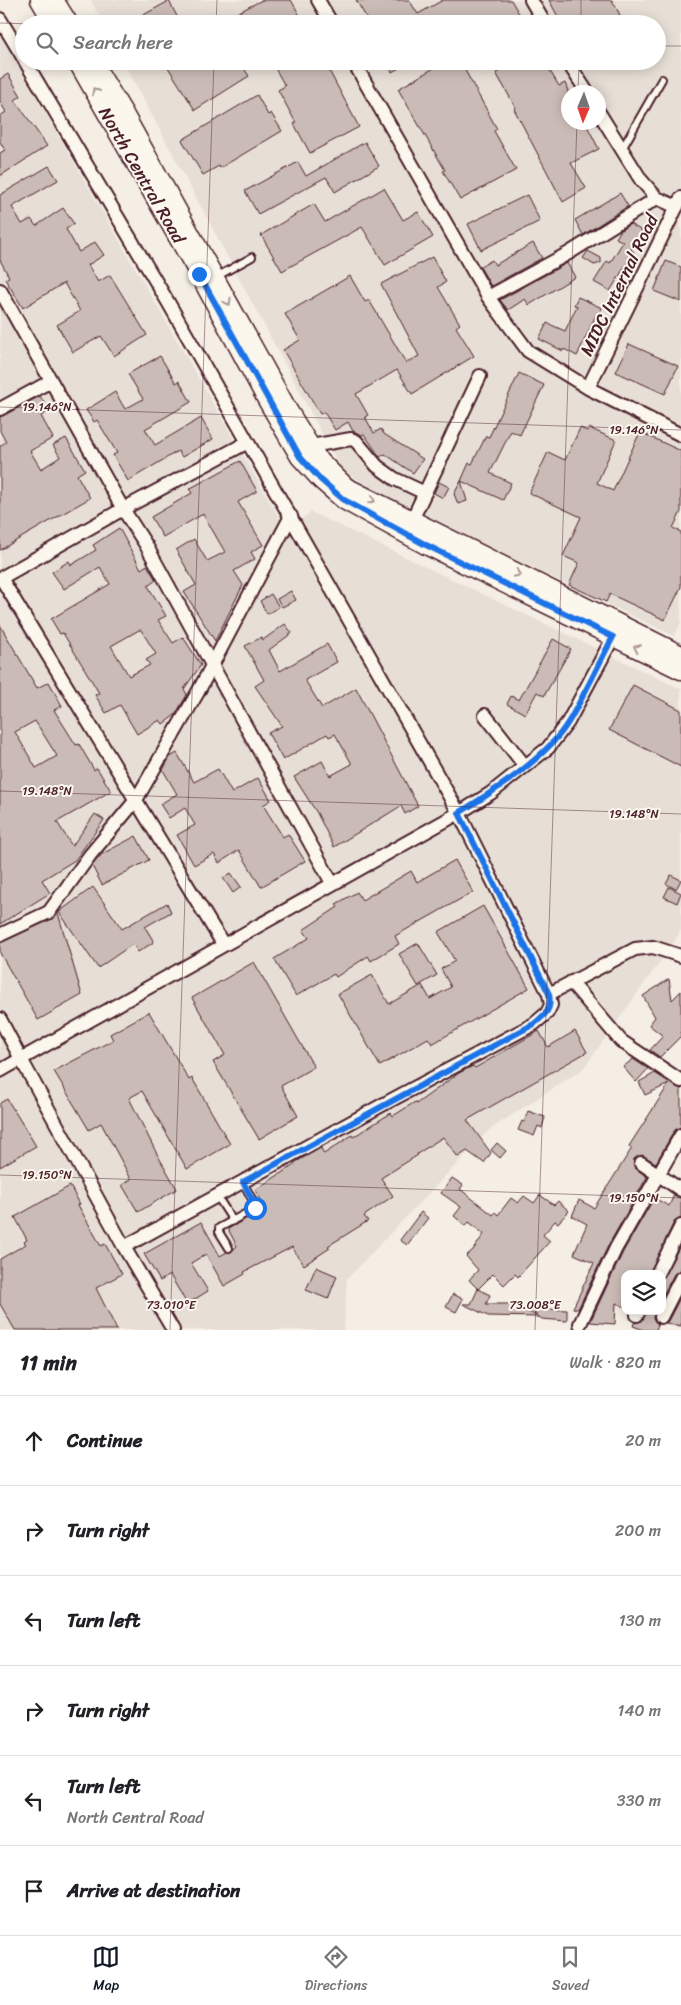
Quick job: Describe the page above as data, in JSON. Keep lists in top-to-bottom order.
{
  "streets": {
    "main road": ["North Central Road"],
    "street": ["MIDC Internal Road"]
  },
  "north": "bottom",
  "page": {
    "search": "Search here",
    "heading": ["11 min", "Walk · 820 m"],
    "list": [
      ["Continue", "20 m"],
      ["Turn right", "200 m"],
      ["Turn left", "130 m"],
      ["Turn right", "140 m"],
      ["Turn left", "North Central Road", "330 m"],
      "Arrive at destination"
    ],
    "nav": ["Map", "Directions", "Saved"]
  },
  "coordinates": [
    "19.146°N",
    "19.148°N",
    "19.150°N",
    "73.010°E",
    "73.008°E"
  ]
}
